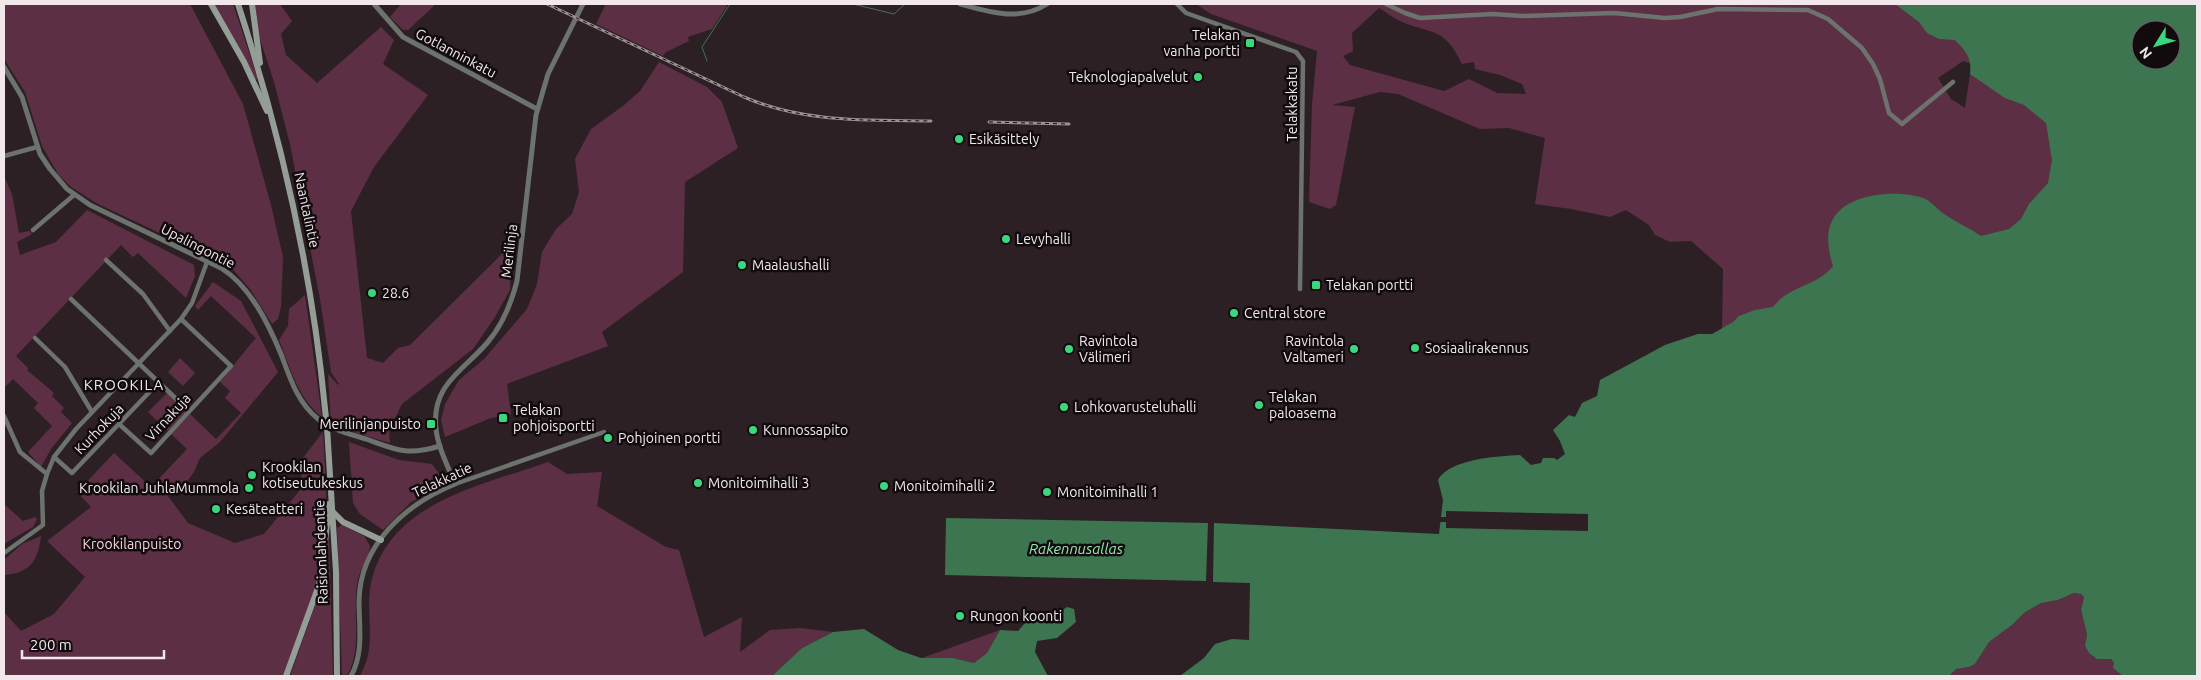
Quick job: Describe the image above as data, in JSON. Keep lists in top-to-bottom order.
{
  "streets": {
    "main road": ["Naantalintie", "Raisionlahdentie"],
    "street": [
      "Gotlanninkatu",
      "Telakkakatu",
      "Upalingontie",
      "Merilinja",
      "Virnakuja",
      "Kurhokuja",
      "Telakkatie"
    ]
  },
  "crossings": [
    ["Gotlanninkatu", "Merilinja"],
    ["Naantalintie", "Raisionlahdentie"],
    ["Upalingontie", "Merilinja"],
    ["Merilinja", "Telakkatie"],
    ["Virnakuja", "Kurhokuja"]
  ],
  "districts": ["KROOKILA"],
  "water": ["Rakennusallas"],
  "parks": ["Krookilanpuisto"],
  "places": {
    "transit": [
      "Telakan vanha portti",
      "Telakan portti",
      "Telakan pohjoisportti",
      "Merilinjanpuisto"
    ],
    "other": [
      "Teknologiapalvelut",
      "Esikäsittely",
      "Levyhalli",
      "Maalaushalli",
      "28.6",
      "Central store",
      "Sosiaalirakennus",
      "Ravintola Välimeri",
      "Ravintola Valtameri",
      "Telakan paloasema",
      "Lohkovarusteluhalli",
      "Kunnossapito",
      "Pohjoinen portti",
      "Krookilan kotiseutukeskus",
      "Monitoimihalli 3",
      "Monitoimihalli 2",
      "Krookilan JuhlaMummola",
      "Monitoimihalli 1",
      "Kesäteatteri",
      "Rungon koonti"
    ]
  },
  "scale_bar": "200 m",
  "north": "bottom left"
}
